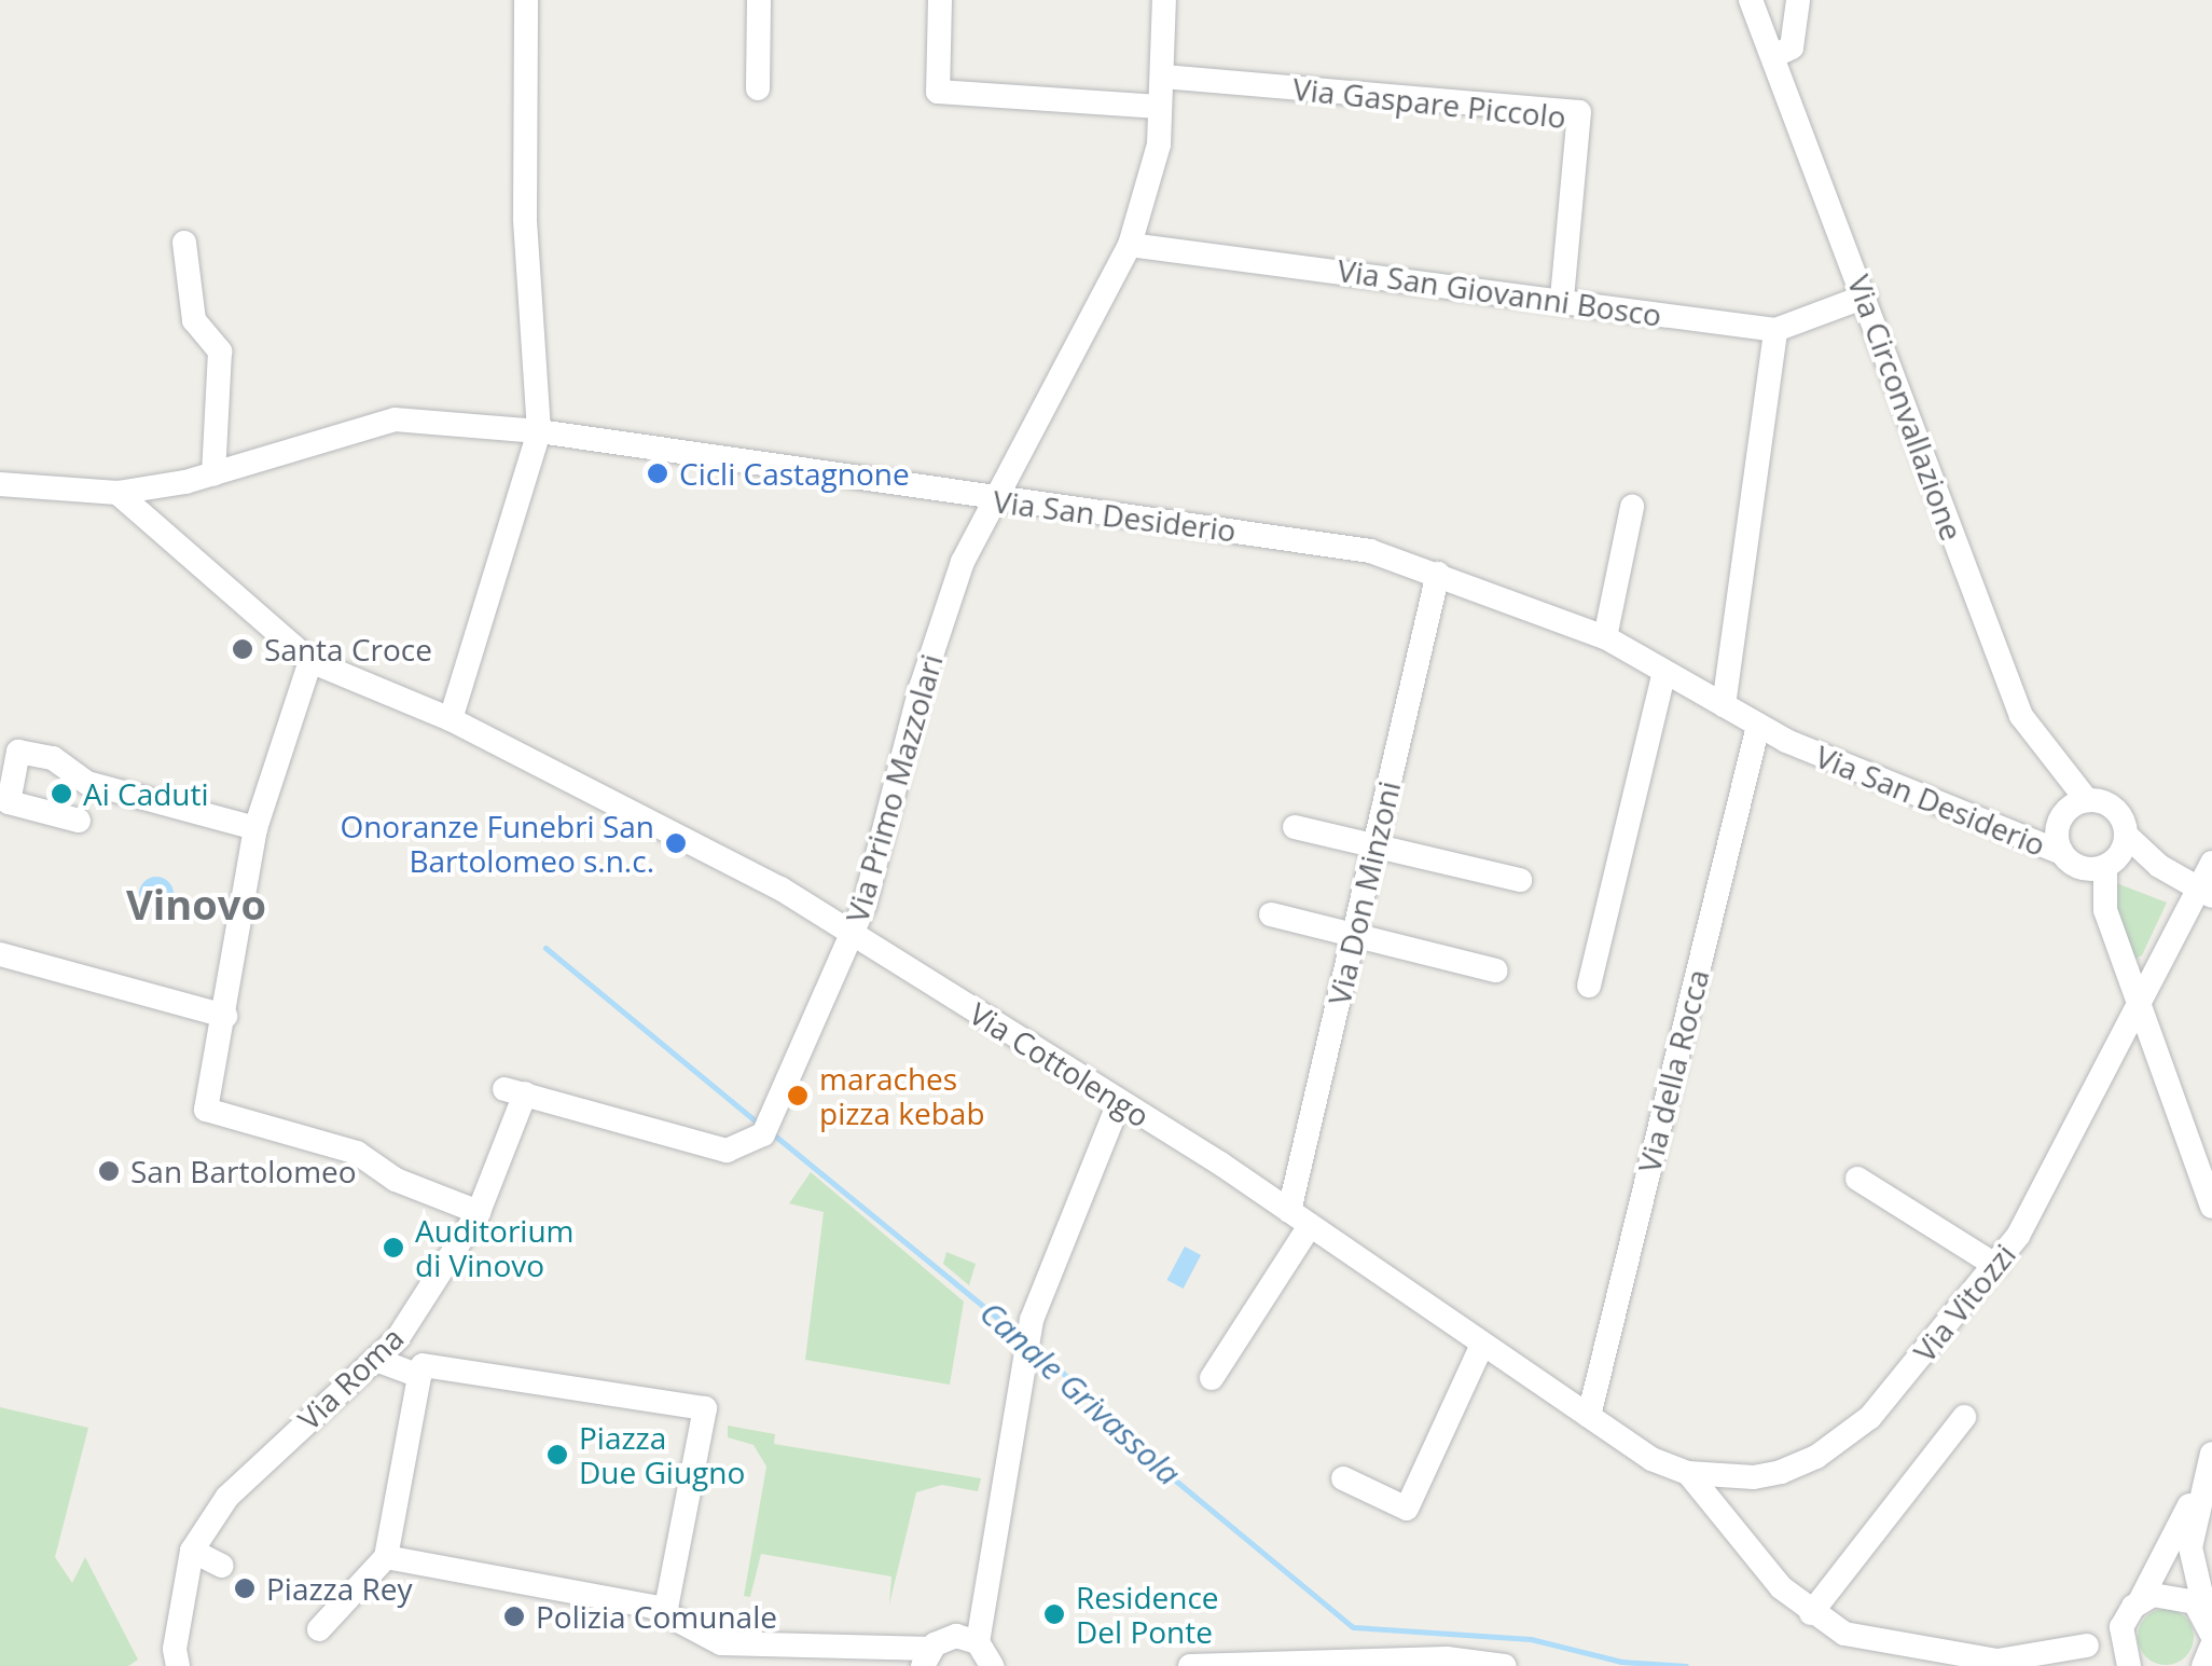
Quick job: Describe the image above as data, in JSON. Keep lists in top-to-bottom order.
{
  "streets": {
    "street": [
      "Via Gaspare Piccolo",
      "Via San Giovanni Bosco",
      "Via Circonvallazione",
      "Via San Desiderio",
      "Via Primo Mazzolari",
      "Via Don Minzoni",
      "Via Cottolengo",
      "Via della Rocca",
      "Via Vitozzi",
      "Via Roma"
    ]
  },
  "crossings": [
    ["Via Gaspare Piccolo", "Via San Giovanni Bosco"],
    ["Via Gaspare Piccolo", "Via Primo Mazzolari"],
    ["Via San Giovanni Bosco", "Via Circonvallazione"],
    ["Via San Giovanni Bosco", "Via Primo Mazzolari"],
    ["Via San Desiderio", "Via Primo Mazzolari"],
    ["Via San Desiderio", "Via Don Minzoni"],
    ["Via San Desiderio", "Via Cottolengo"],
    ["Via San Desiderio", "Via della Rocca"],
    ["Via Primo Mazzolari", "Via Cottolengo"],
    ["Via Primo Mazzolari", "Via Roma"],
    ["Via Don Minzoni", "Via Cottolengo"],
    ["Via Cottolengo", "Via della Rocca"],
    ["Via Cottolengo", "Via Vitozzi"]
  ],
  "districts": ["Vinovo"],
  "water": ["Canale Grivassola"],
  "places": [
    "Cicli Castagnone",
    "Santa Croce",
    "Ai Caduti",
    "Onoranze Funebri San Bartolomeo s.n.c.",
    "maraches pizza kebab",
    "San Bartolomeo",
    "Auditorium di Vinovo",
    "Piazza Due Giugno",
    "Piazza Rey",
    "Residence Del Ponte",
    "Polizia Comunale"
  ]
}
